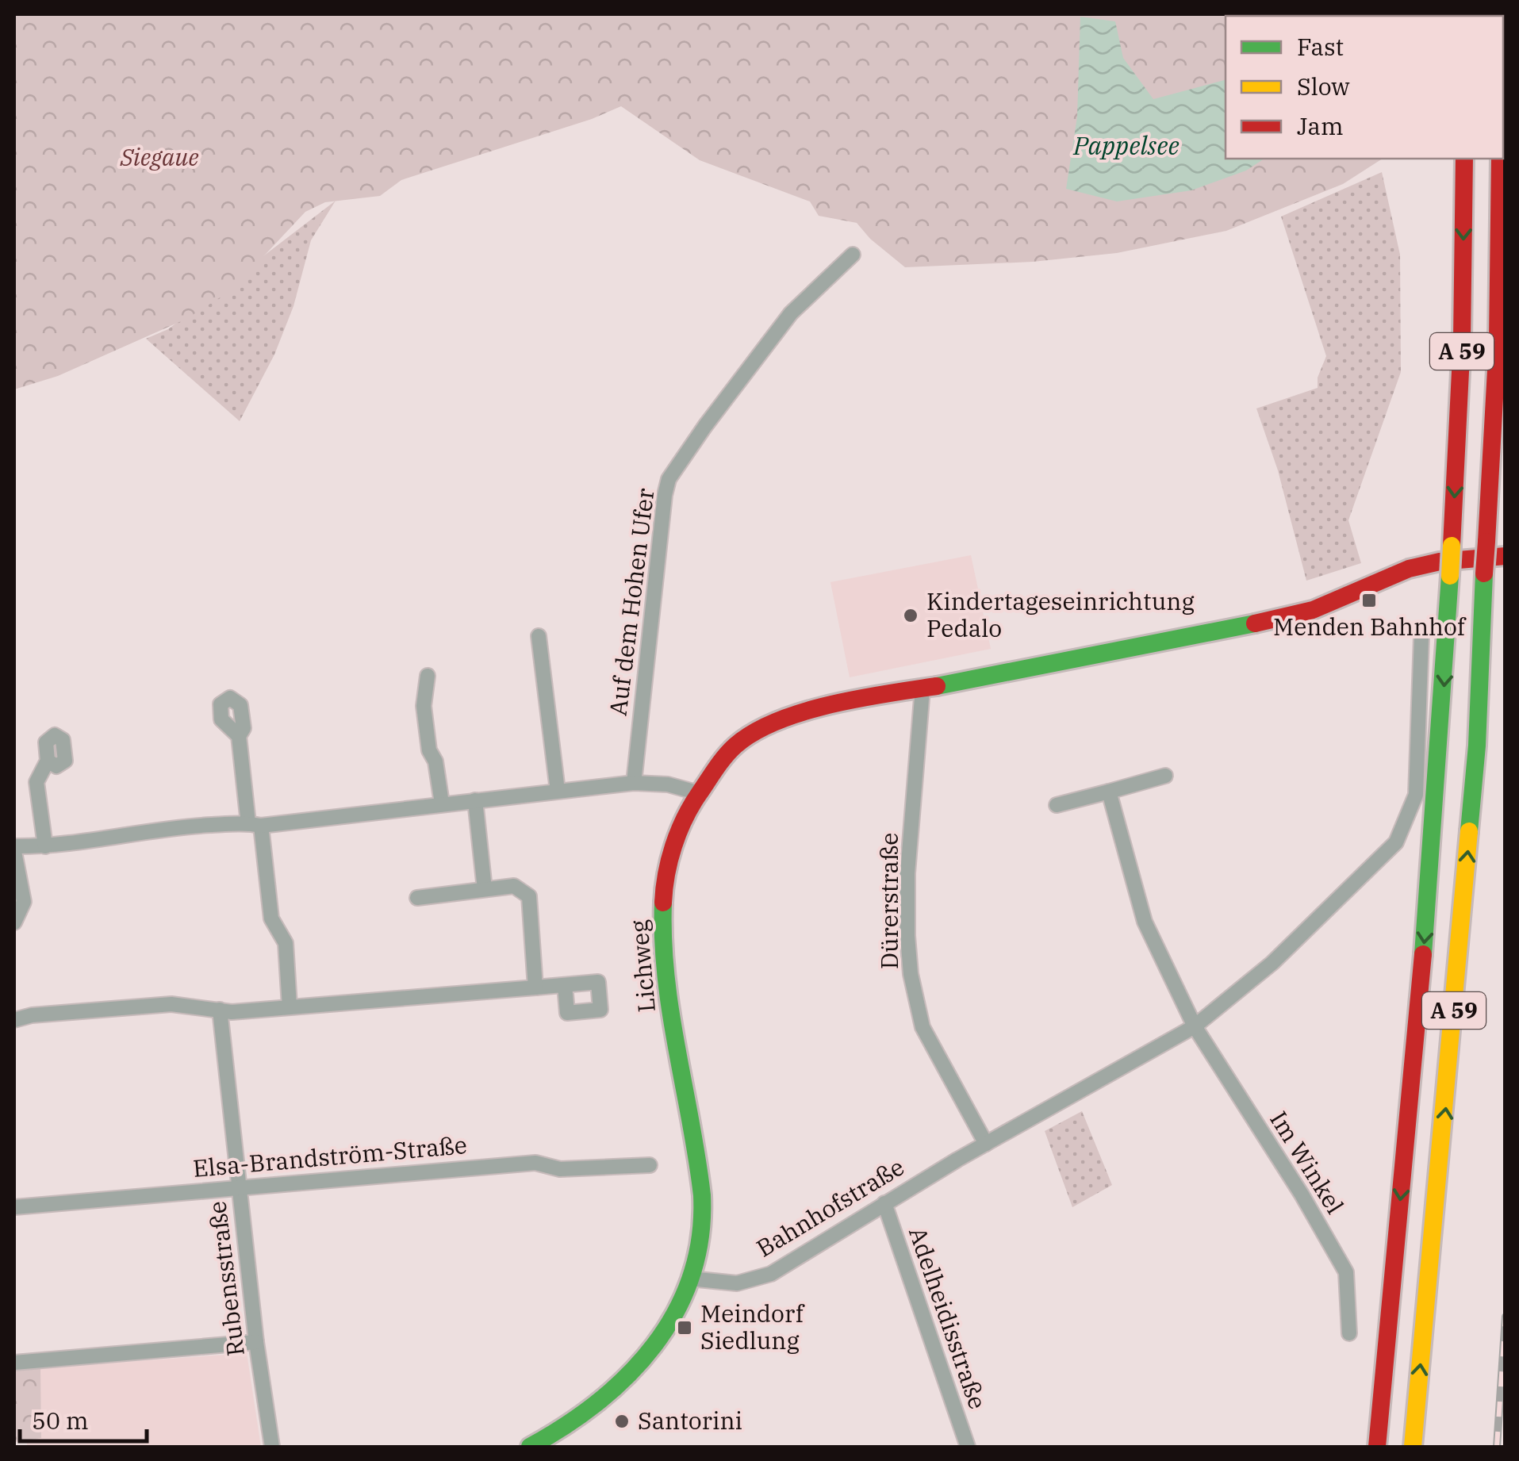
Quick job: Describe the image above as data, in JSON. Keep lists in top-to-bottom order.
{
  "streets": {
    "main road": ["A 59", "Lichweg"],
    "street": [
      "Auf dem Hohen Ufer",
      "Dürerstraße",
      "Elsa-Brandström-Straße",
      "Im Winkel",
      "Bahnhofstraße",
      "Rubensstraße",
      "Adelheidisstraße"
    ]
  },
  "crossings": [
    ["Dürerstraße", "Lichweg"],
    ["Dürerstraße", "Bahnhofstraße"],
    ["Lichweg", "Bahnhofstraße"],
    ["Elsa-Brandström-Straße", "Rubensstraße"],
    ["Im Winkel", "Bahnhofstraße"],
    ["Bahnhofstraße", "Adelheidisstraße"]
  ],
  "water": ["Pappelsee"],
  "parks": ["Siegaue"],
  "places": {
    "transit": ["Menden Bahnhof", "Meindorf Siedlung"],
    "other": ["Kindertageseinrichtung Pedalo", "Santorini"]
  },
  "legend": ["Fast", "Slow", "Jam"],
  "scale_bar": "50 m"
}
